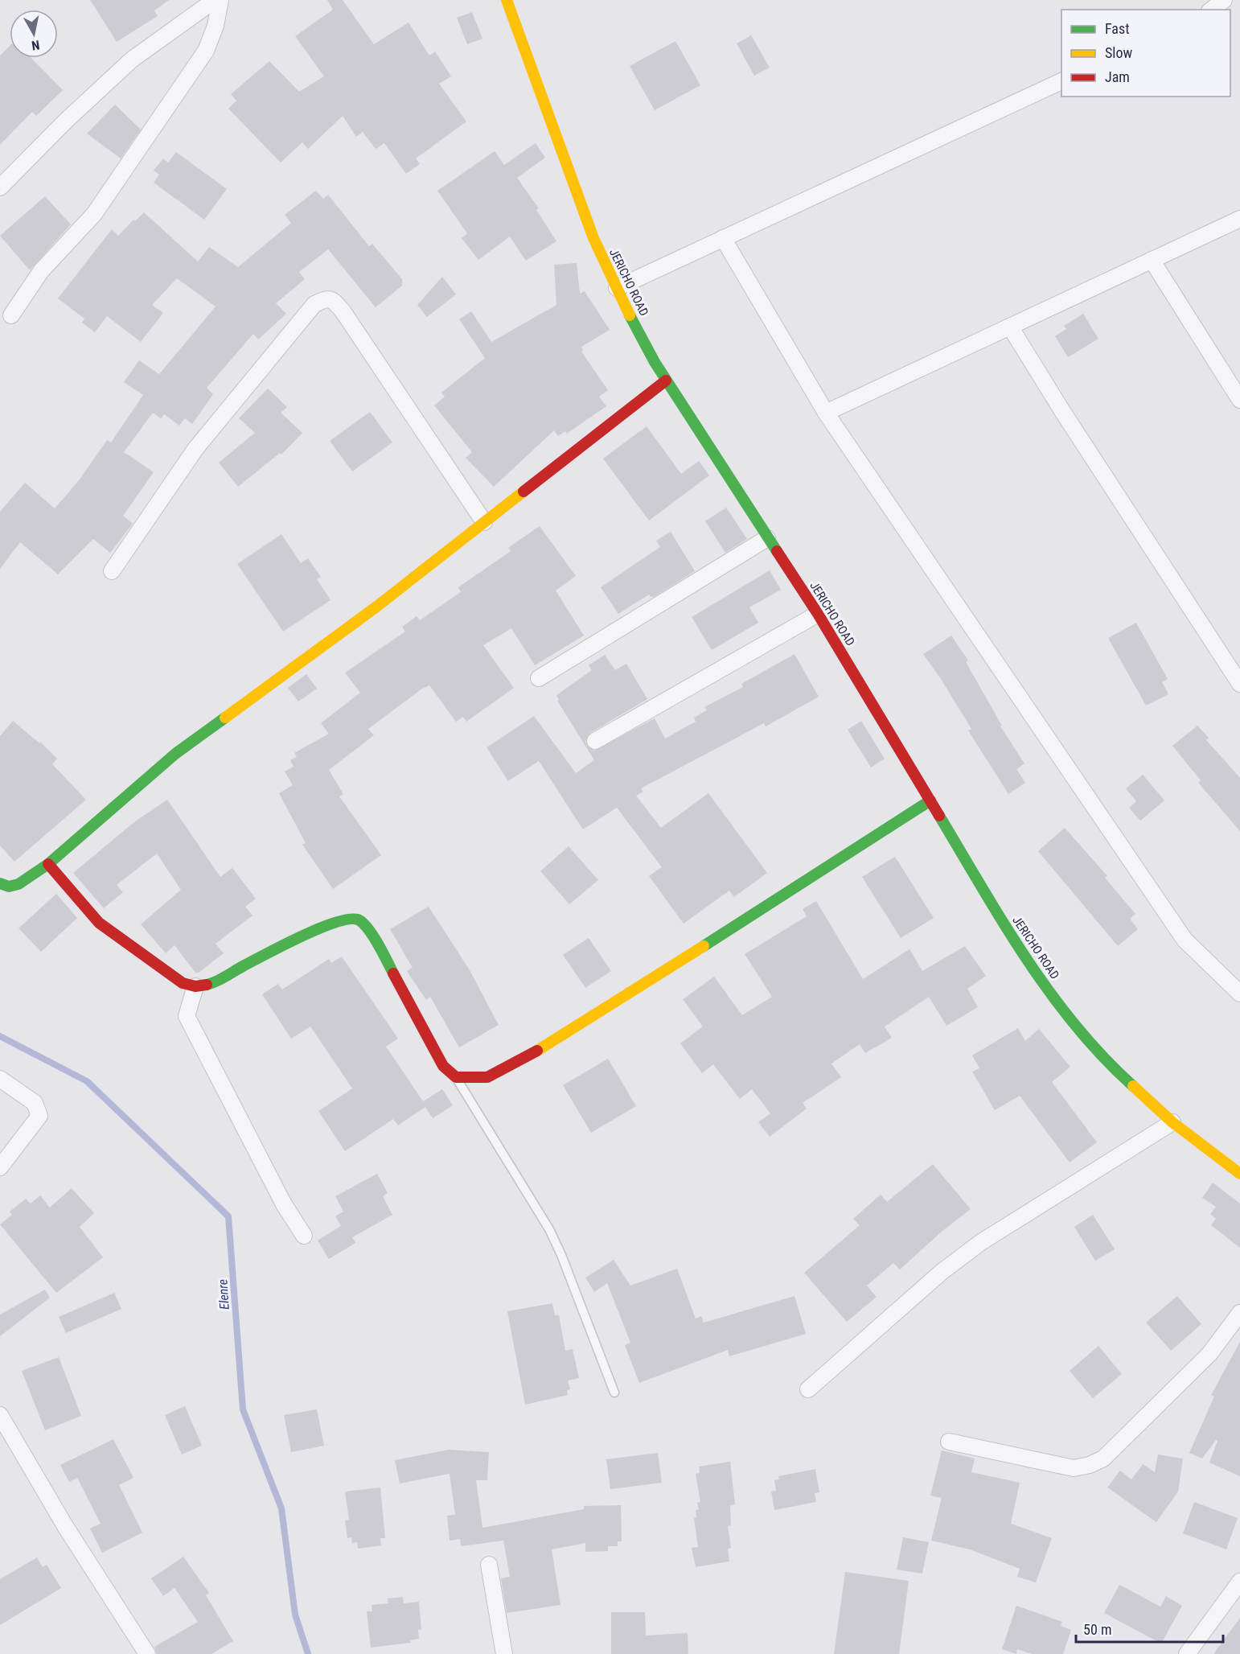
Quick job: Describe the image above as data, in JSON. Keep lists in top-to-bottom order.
{
  "streets": {
    "street": ["JERICHO ROAD"]
  },
  "water": ["Elenre"],
  "legend": ["Fast", "Slow", "Jam"],
  "scale_bar": "50 m",
  "north": "bottom"
}
